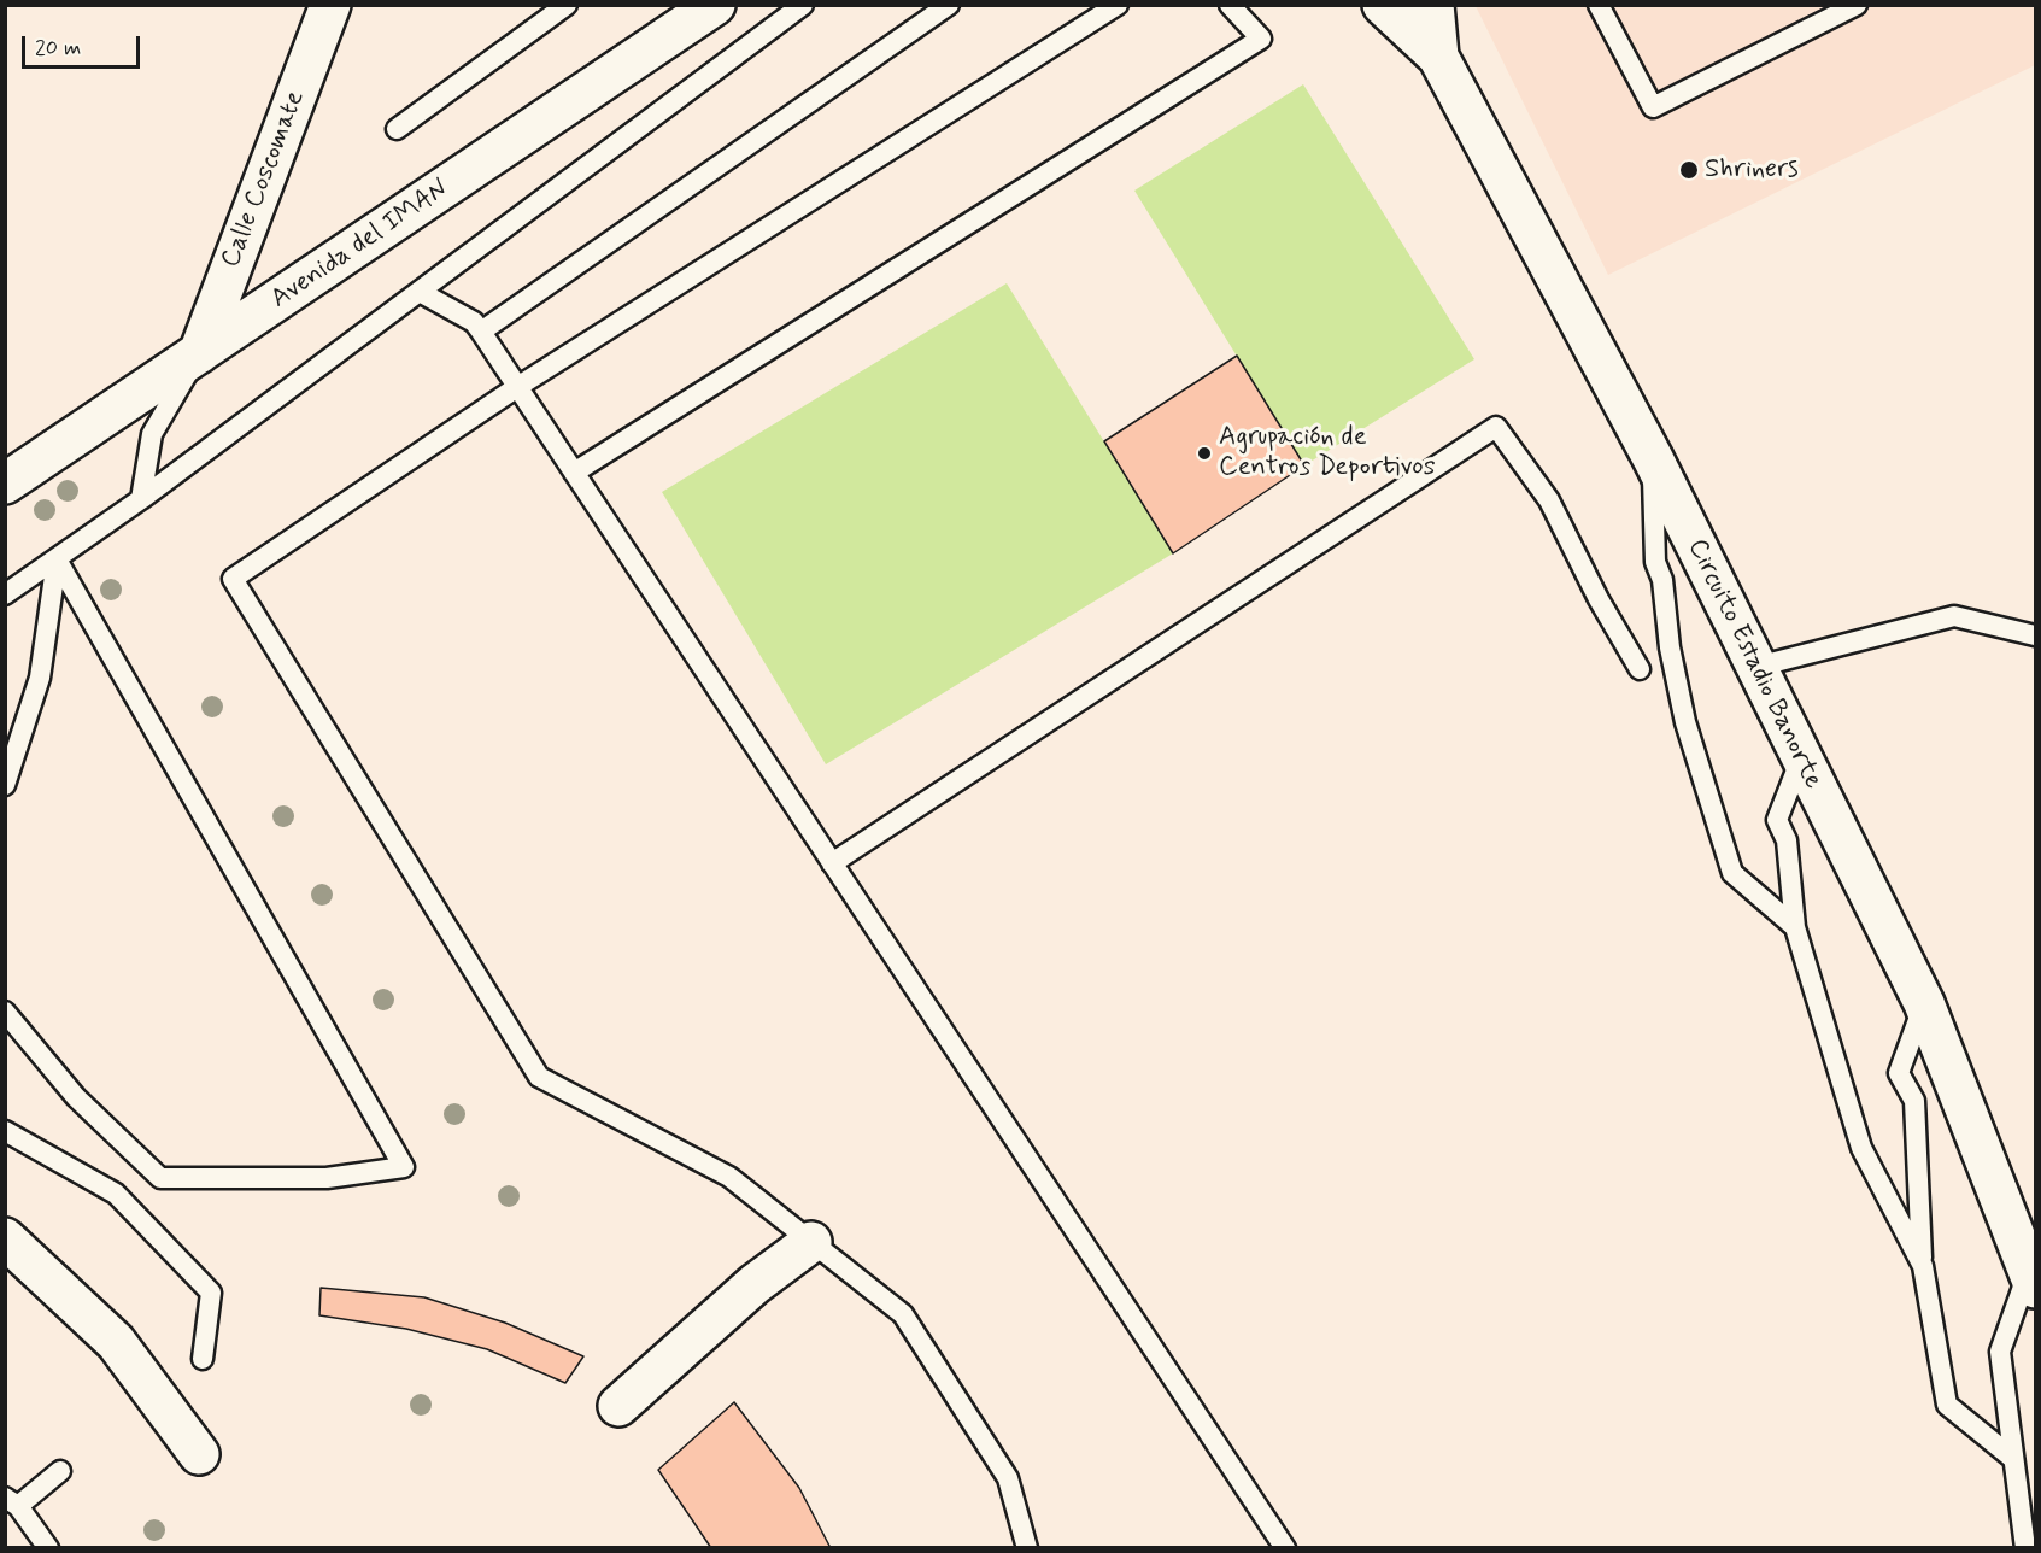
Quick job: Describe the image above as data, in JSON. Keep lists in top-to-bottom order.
{
  "streets": {
    "street": ["Calle Coscomate", "Avenida del IMAN", "Circuito Estadio Banorte"]
  },
  "crossings": [
    ["Calle Coscomate", "Avenida del IMAN"]
  ],
  "places": ["Shriners", "Agrupación de Centros Deportivos"],
  "scale_bar": "20 m"
}
